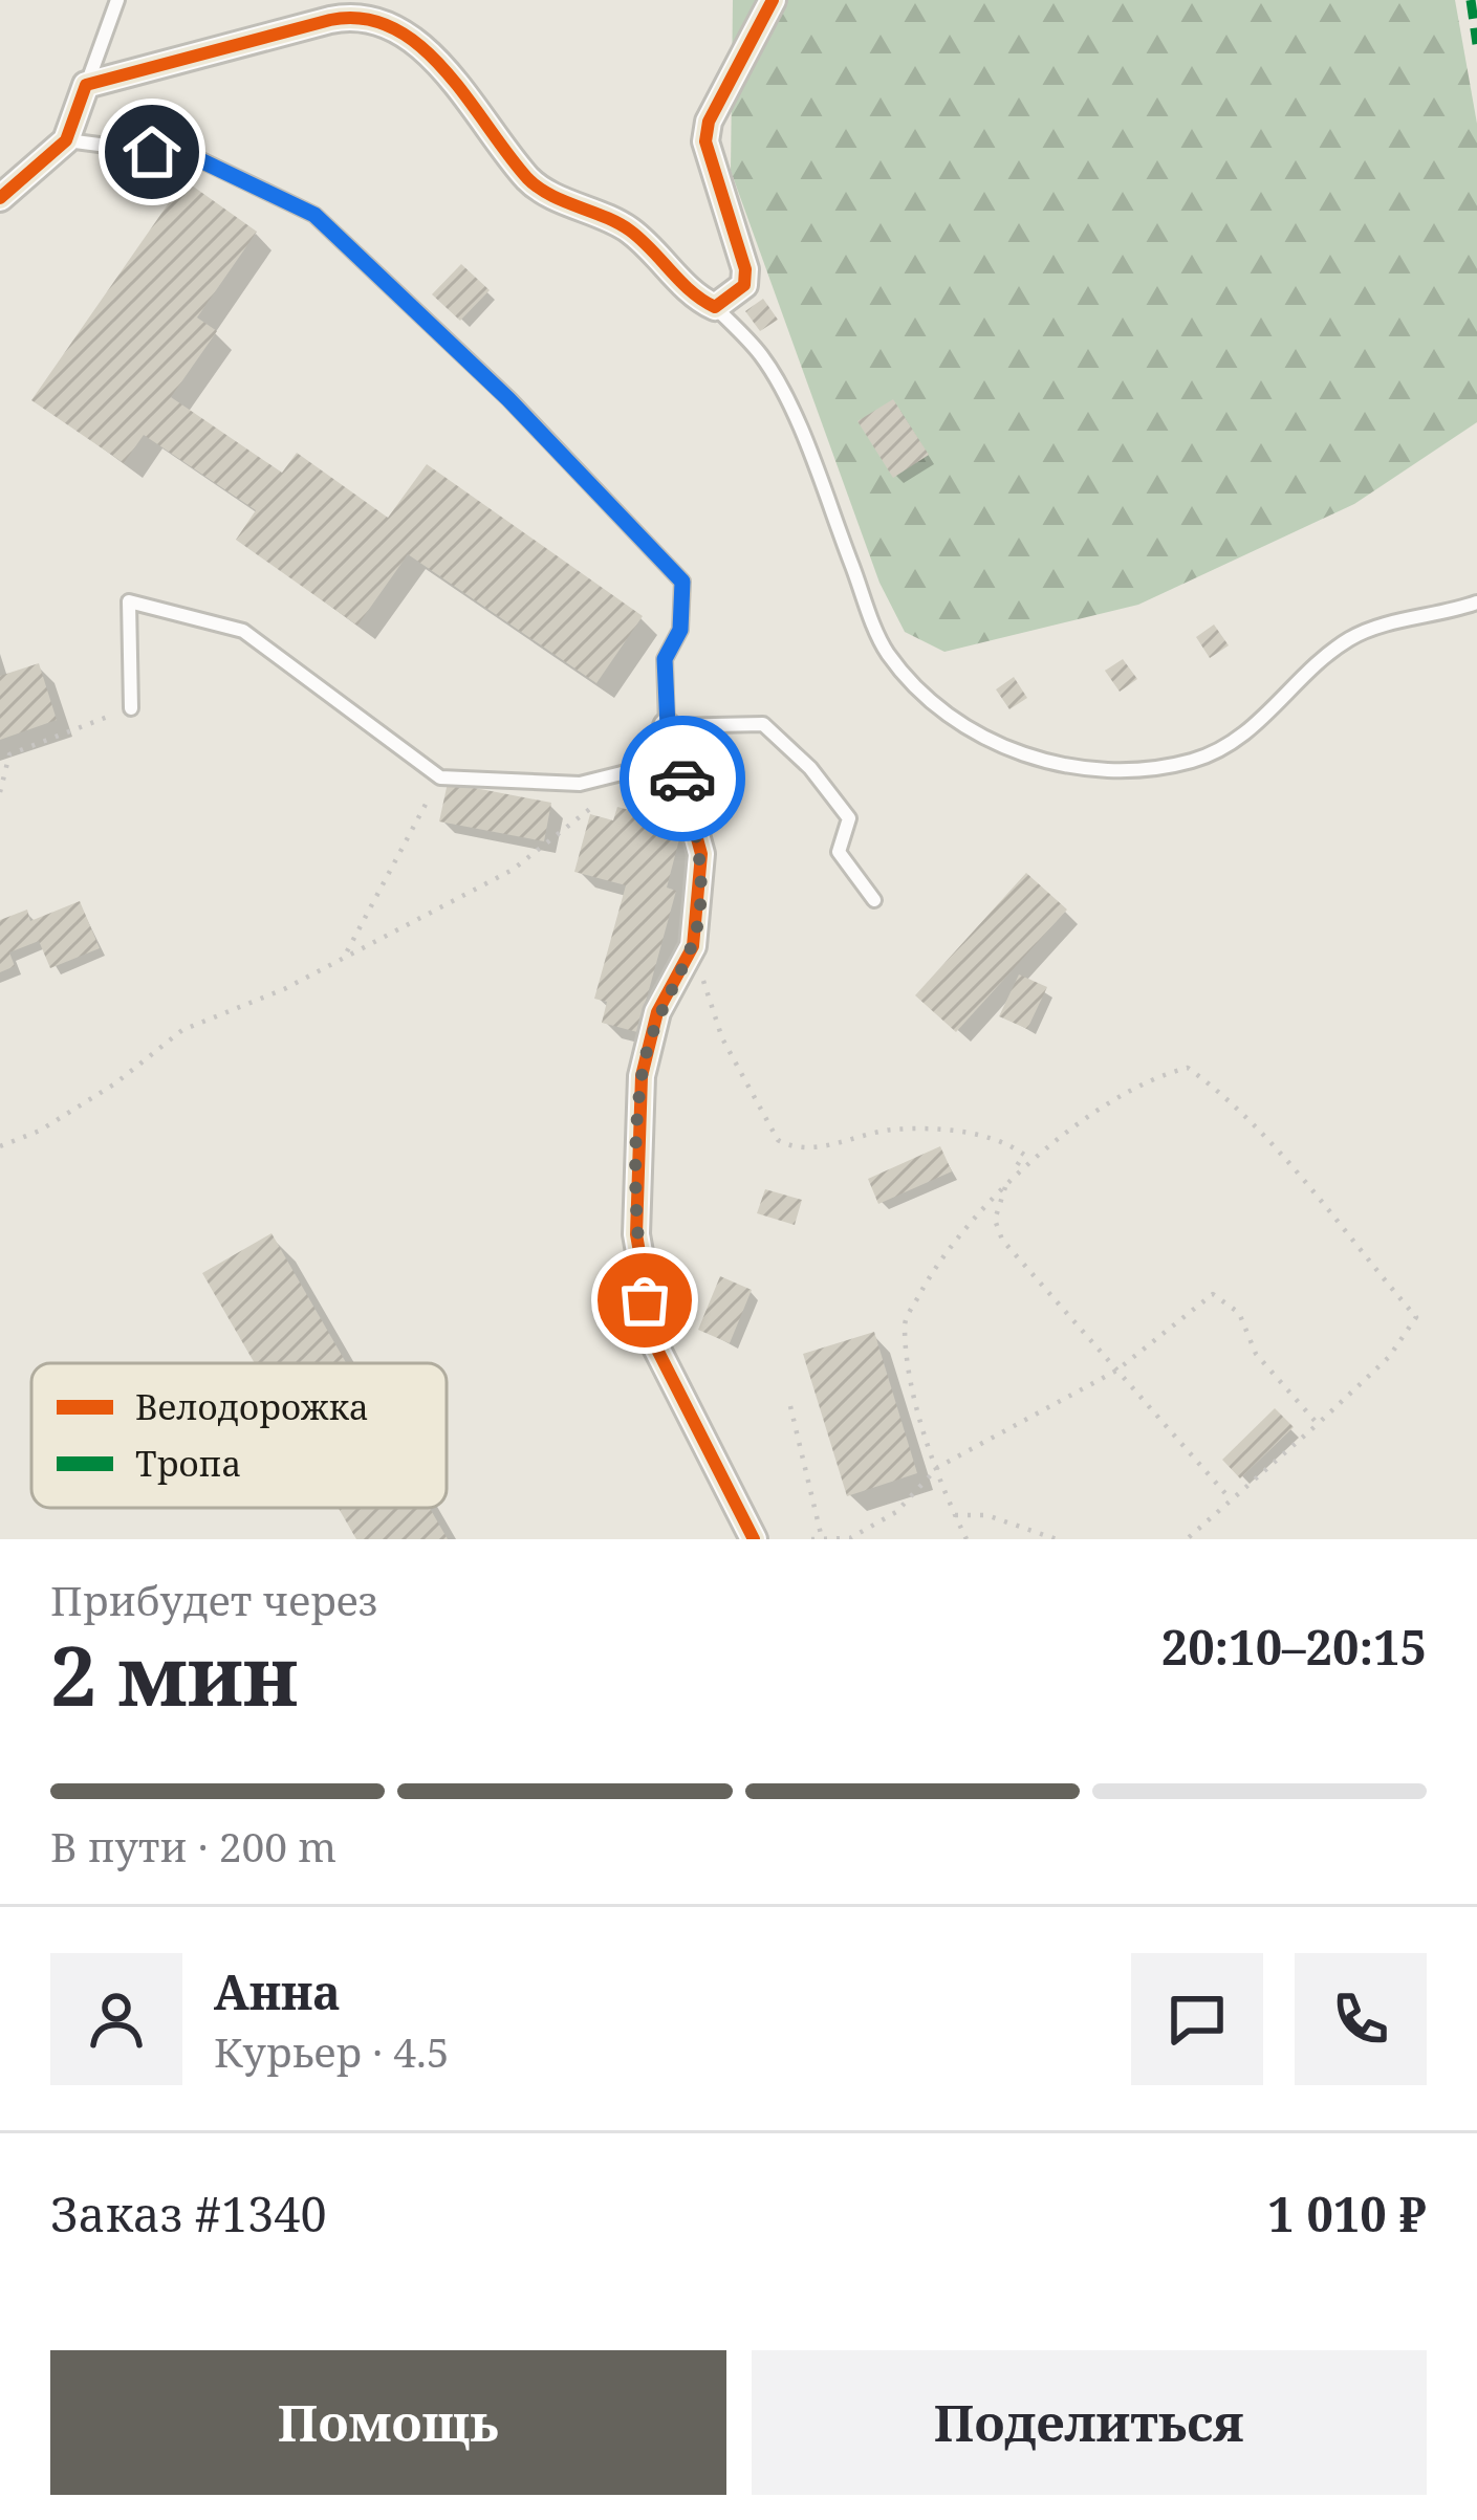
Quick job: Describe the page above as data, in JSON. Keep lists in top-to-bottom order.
{
  "legend": ["Велодорожка", "Тропа"],
  "page": {
    "heading": ["2 мин", "Прибудет через", "20:10–20:15"],
    "panel": [
      "Анна",
      "Курьер · 4.5",
      "Заказ #1340",
      "1 010 ₽"
    ],
    "bar": "В пути · 200 m",
    "buttons": ["Помощь", "Поделиться"]
  }
}
